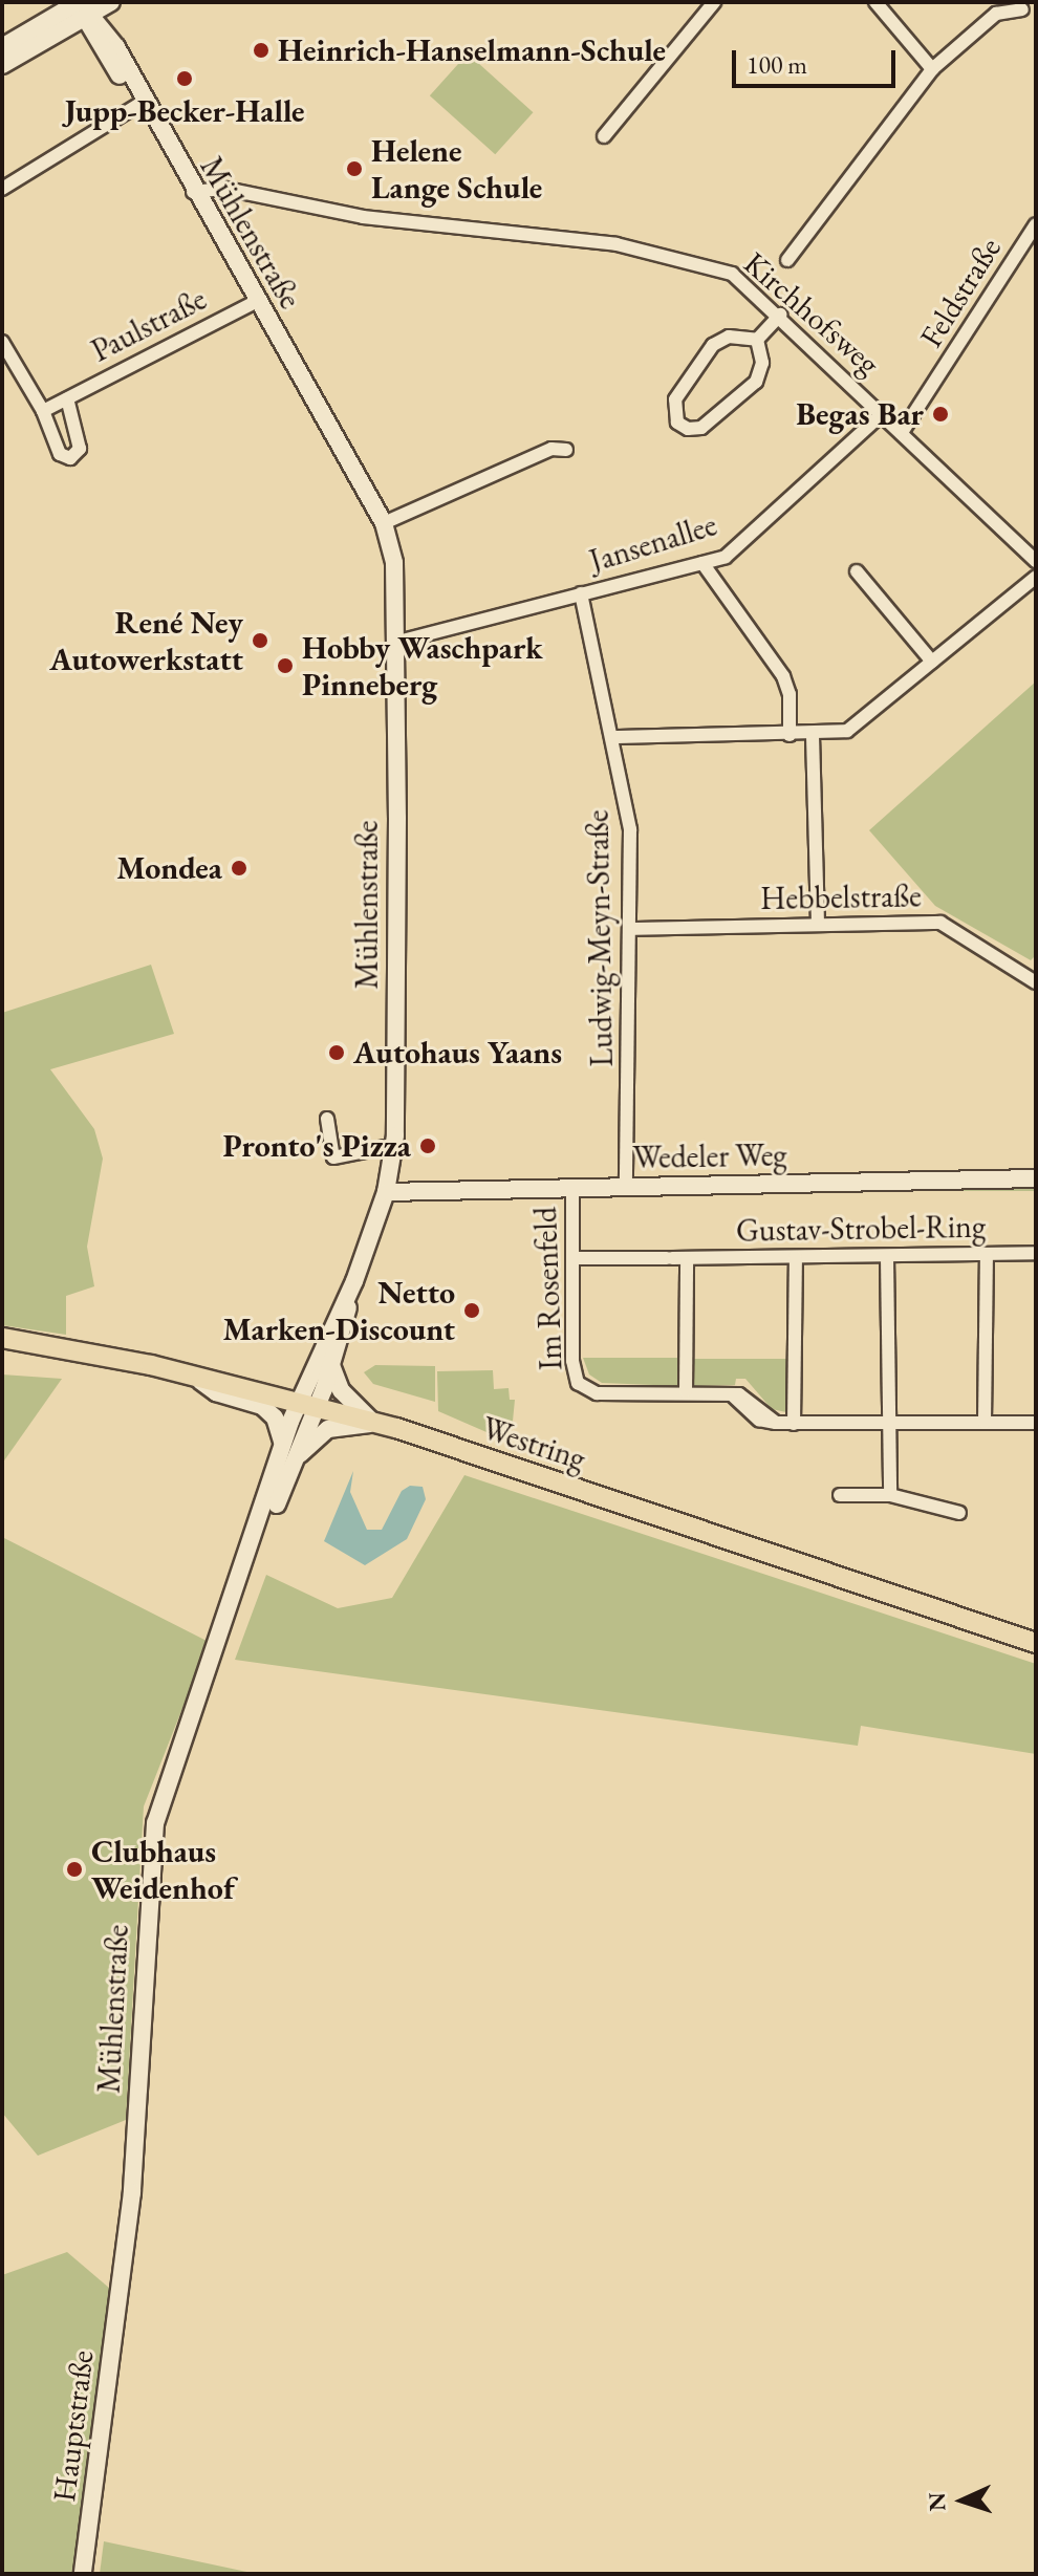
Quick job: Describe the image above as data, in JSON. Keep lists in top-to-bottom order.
{
  "streets": {
    "main road": [
      "Mühlenstraße",
      "Wedeler Weg",
      "Westring",
      "Hauptstraße"
    ],
    "street": [
      "Feldstraße",
      "Kirchhofsweg",
      "Paulstraße",
      "Jansenallee",
      "Hebbelstraße",
      "Ludwig-Meyn-Straße",
      "Gustav-Strobel-Ring",
      "Im Rosenfeld"
    ]
  },
  "crossings": [
    ["Mühlenstraße", "Kirchhofsweg"],
    ["Mühlenstraße", "Paulstraße"],
    ["Mühlenstraße", "Jansenallee"],
    ["Mühlenstraße", "Wedeler Weg"],
    ["Mühlenstraße", "Westring"],
    ["Mühlenstraße", "Hauptstraße"],
    ["Feldstraße", "Kirchhofsweg"],
    ["Kirchhofsweg", "Jansenallee"],
    ["Jansenallee", "Ludwig-Meyn-Straße"],
    ["Hebbelstraße", "Ludwig-Meyn-Straße"],
    ["Ludwig-Meyn-Straße", "Wedeler Weg"],
    ["Wedeler Weg", "Im Rosenfeld"],
    ["Gustav-Strobel-Ring", "Im Rosenfeld"]
  ],
  "places": [
    "Heinrich-Hanselmann-Schule",
    "Jupp-Becker-Halle",
    "Helene Lange Schule",
    "Begas Bar",
    "René Ney Autowerkstatt",
    "Hobby Waschpark Pinneberg",
    "Mondea",
    "Autohaus Yaans",
    "Pronto's Pizza",
    "Netto Marken-Discount",
    "Clubhaus Weidenhof"
  ],
  "scale_bar": "100 m",
  "north": "left"
}
